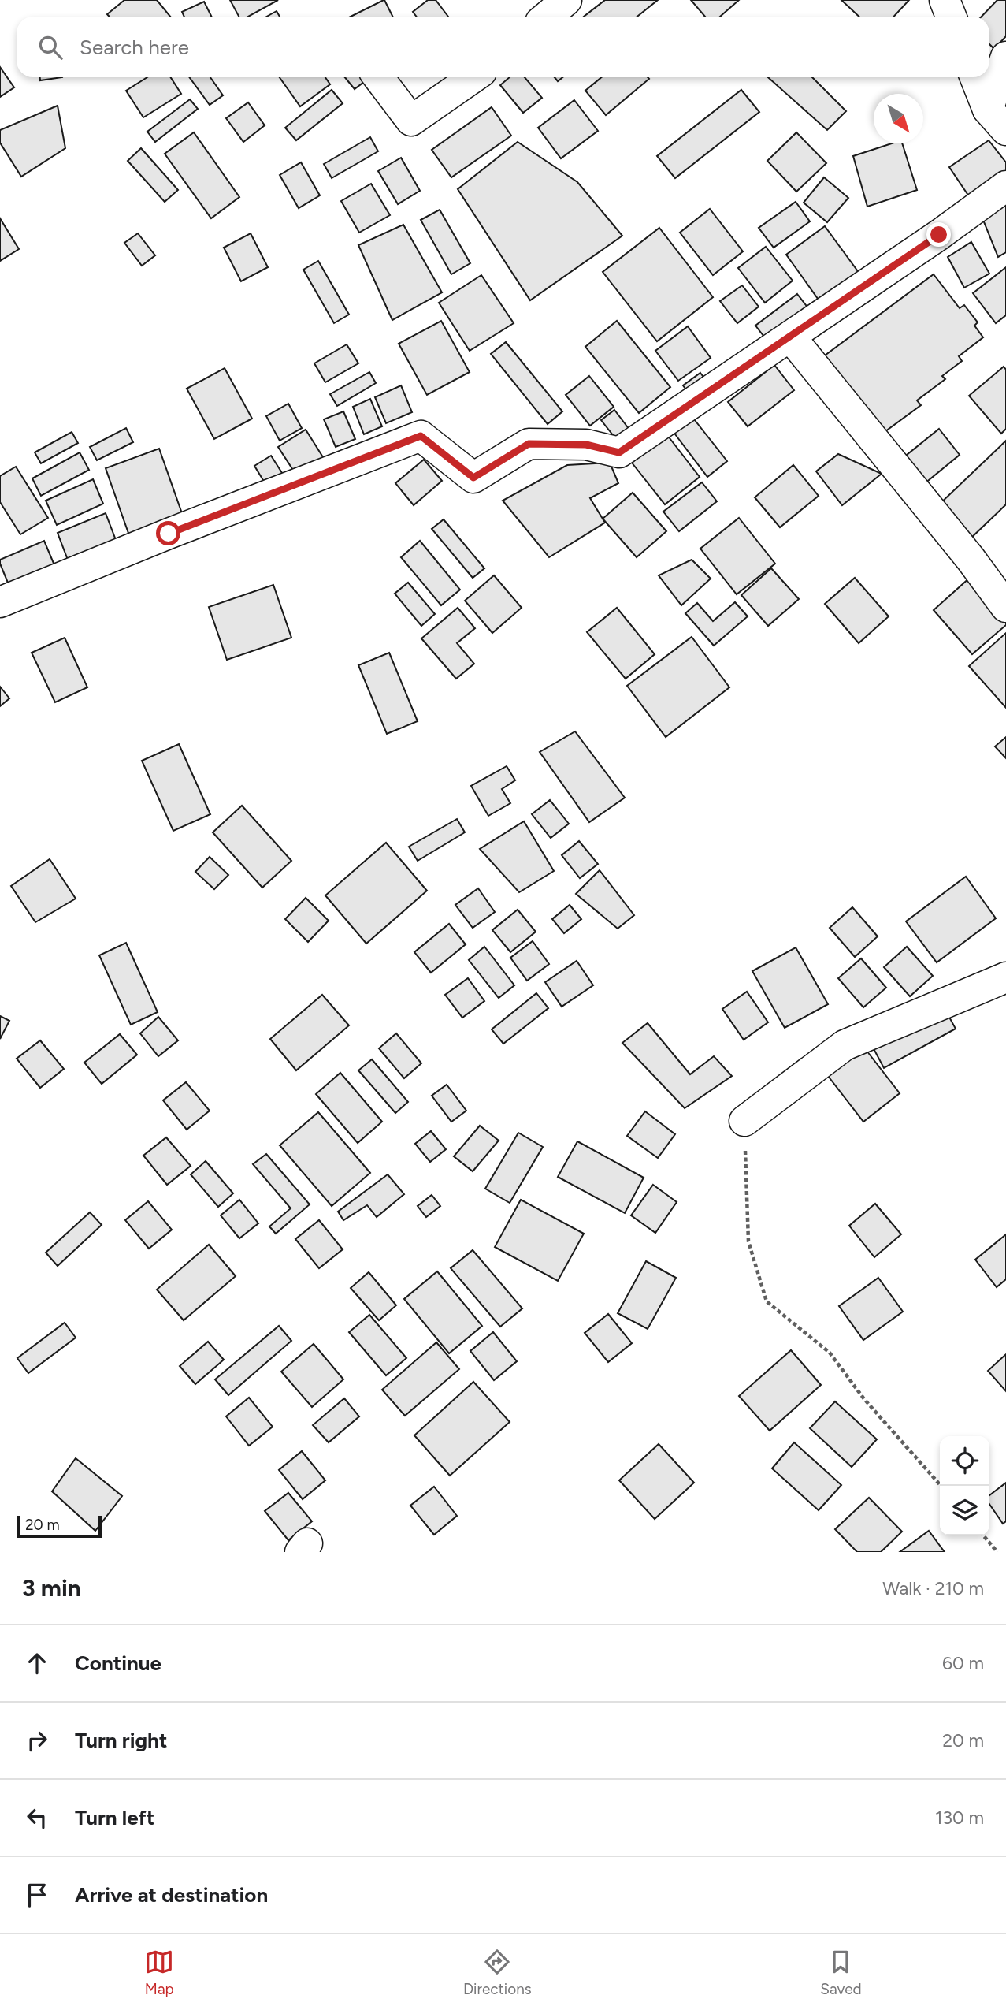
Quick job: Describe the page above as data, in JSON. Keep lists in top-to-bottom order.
{
  "scale_bar": "20 m",
  "north": "bottom right",
  "page": {
    "search": "Search here",
    "scale": "20 m",
    "heading": ["3 min", "Walk · 210 m"],
    "list": [
      ["Continue", "60 m"],
      ["Turn right", "20 m"],
      ["Turn left", "130 m"],
      "Arrive at destination"
    ],
    "nav": ["Map", "Directions", "Saved"]
  }
}
